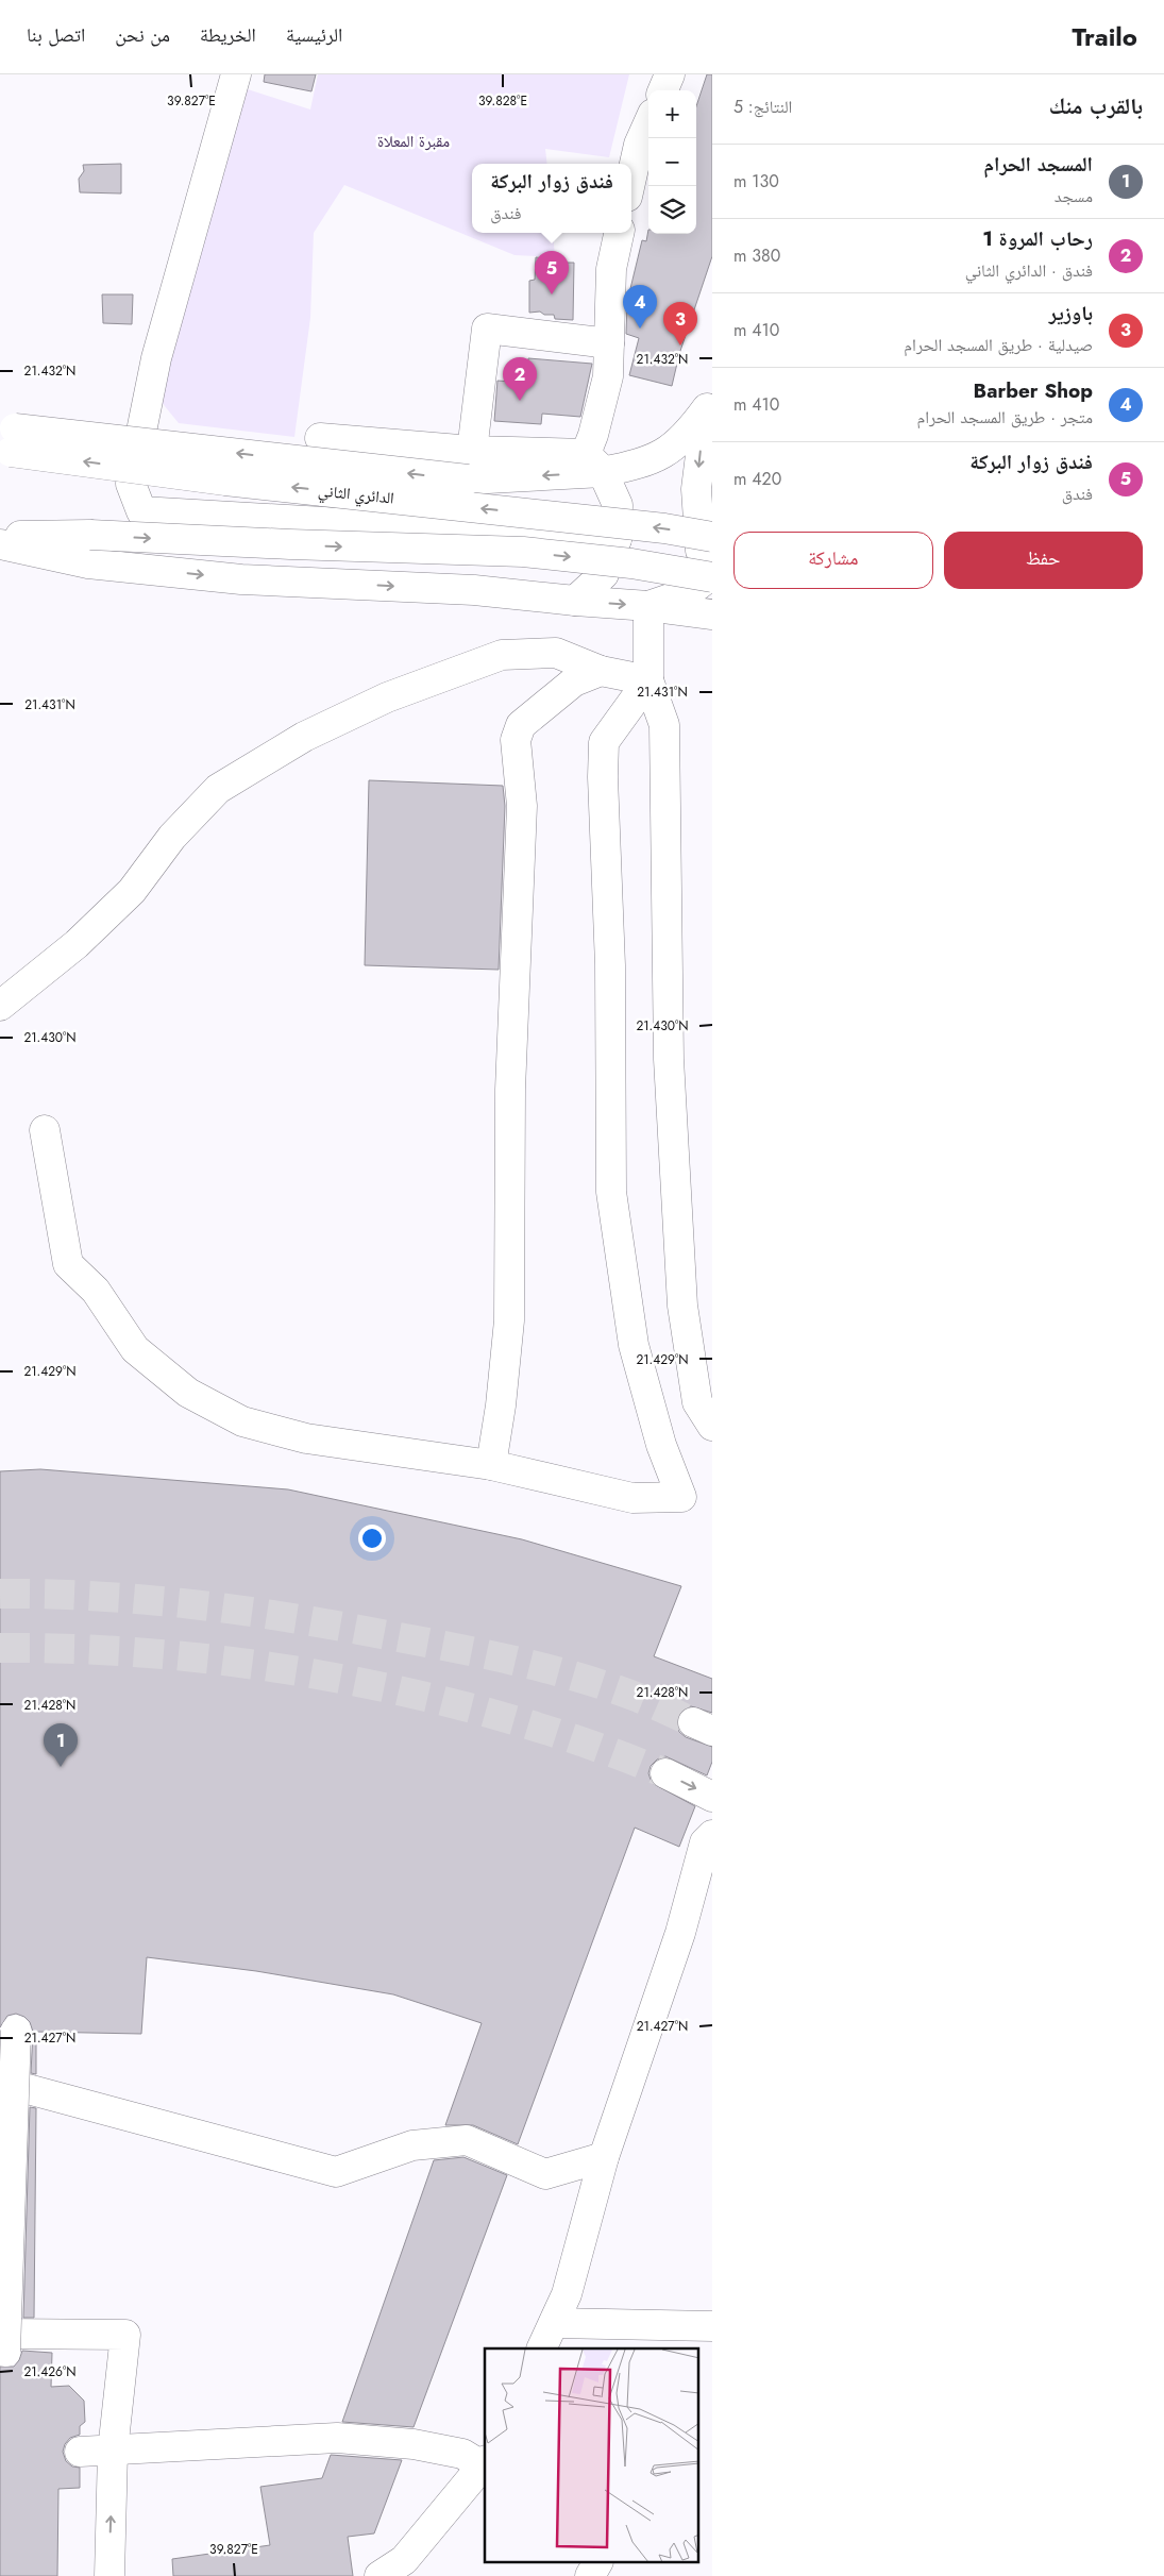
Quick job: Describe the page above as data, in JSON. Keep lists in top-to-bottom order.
{
  "streets": {
    "main road": ["الدائري الثاني"]
  },
  "parks": ["مقبرة المعلاة"],
  "page": {
    "header": "Trailo",
    "nav": [
      "الرئيسية",
      "الخريطة",
      "من نحن",
      "اتصل بنا"
    ],
    "heading": ["بالقرب منك", "النتائج: 5"],
    "map_buttons": ["+", "−"],
    "list": [
      {
        "mark": "1",
        "name": "المسجد الحرام",
        "note": "مسجد",
        "value": "130 m"
      },
      {
        "mark": "2",
        "name": "رحاب المروة 1",
        "note": "فندق · الدائري الثاني",
        "value": "380 m"
      },
      {
        "mark": "3",
        "name": "باوزير",
        "note": "صيدلية · طريق المسجد الحرام",
        "value": "410 m"
      },
      {
        "mark": "4",
        "name": "Barber Shop",
        "note": "متجر · طريق المسجد الحرام",
        "value": "410 m"
      },
      {
        "mark": "5",
        "name": "فندق زوار البركة",
        "note": "فندق",
        "value": "420 m"
      }
    ],
    "popup": ["فندق زوار البركة", "فندق"],
    "pins": [
      "5",
      "4",
      "3",
      "2",
      "1"
    ],
    "buttons": ["حفظ", "مشاركة"]
  },
  "coordinates": [
    "39.827°E",
    "39.828°E",
    "21.432°N",
    "21.431°N",
    "21.430°N",
    "21.429°N",
    "21.428°N",
    "21.427°N",
    "21.426°N"
  ]
}
